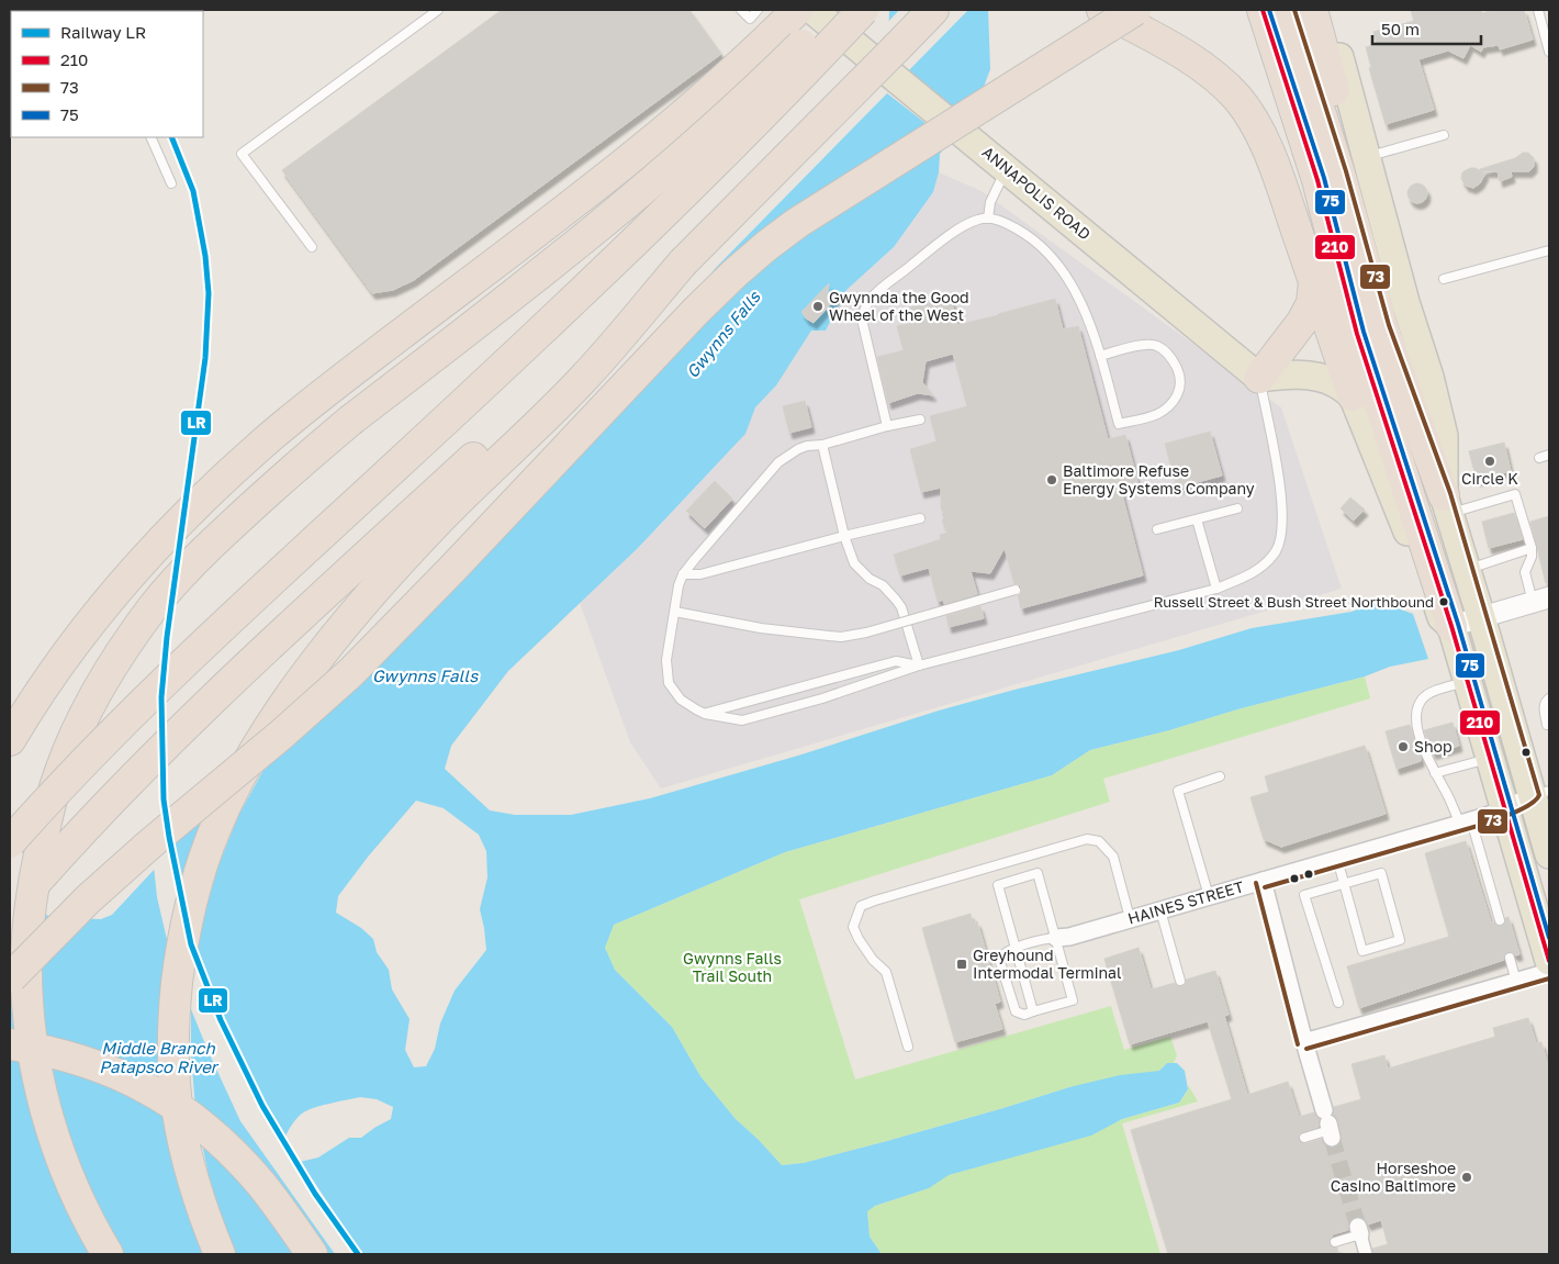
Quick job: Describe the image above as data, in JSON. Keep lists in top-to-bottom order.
{
  "streets": {
    "main road": ["ANNAPOLIS ROAD"],
    "street": ["HAINES STREET"]
  },
  "water": ["Gwynns Falls", "Middle Branch Patapsco River"],
  "parks": ["Gwynns Falls Trail South"],
  "places": {
    "other": [
      "Gwynnda the Good Wheel of the West",
      "Circle K",
      "Baltimore Refuse Energy Systems Company",
      "Russell Street & Bush Street Northbound",
      "Shop",
      "Horseshoe Casino Baltimore"
    ],
    "transit": ["Greyhound Intermodal Terminal"]
  },
  "lines": [
    "transit line 210",
    "transit line 73",
    "transit line 75",
    "rail line LR"
  ],
  "legend": [
    "Railway LR",
    "210",
    "73",
    "75"
  ],
  "scale_bar": "50 m"
}
